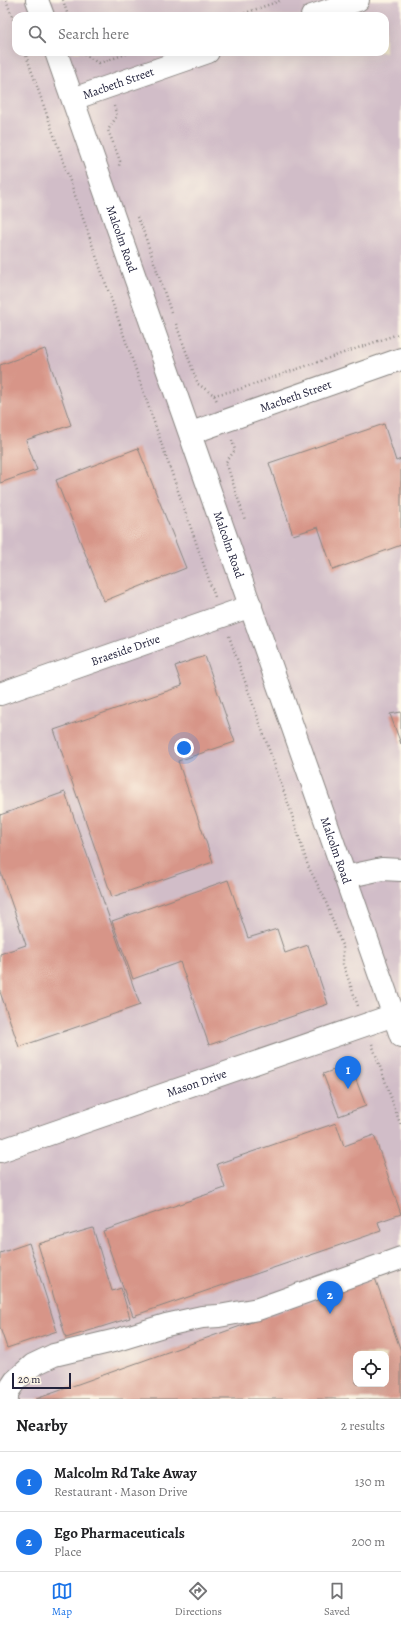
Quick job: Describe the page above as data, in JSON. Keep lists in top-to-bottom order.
{
  "streets": {
    "street": [
      "Macbeth Street",
      "Malcolm Road",
      "Braeside Drive",
      "Mason Drive"
    ]
  },
  "crossings": [
    ["Macbeth Street", "Malcolm Road"],
    ["Malcolm Road", "Braeside Drive"],
    ["Malcolm Road", "Mason Drive"]
  ],
  "scale_bar": "20 m",
  "page": {
    "search": "Search here",
    "pins": ["1", "2"],
    "scale": "20 m",
    "heading": ["Nearby", "2 results"],
    "list": [
      {
        "mark": "1",
        "name": "Malcolm Rd Take Away",
        "note": "Restaurant · Mason Drive",
        "value": "130 m"
      },
      {
        "mark": "2",
        "name": "Ego Pharmaceuticals",
        "note": "Place",
        "value": "200 m"
      }
    ],
    "nav": ["Map", "Directions", "Saved"]
  }
}
